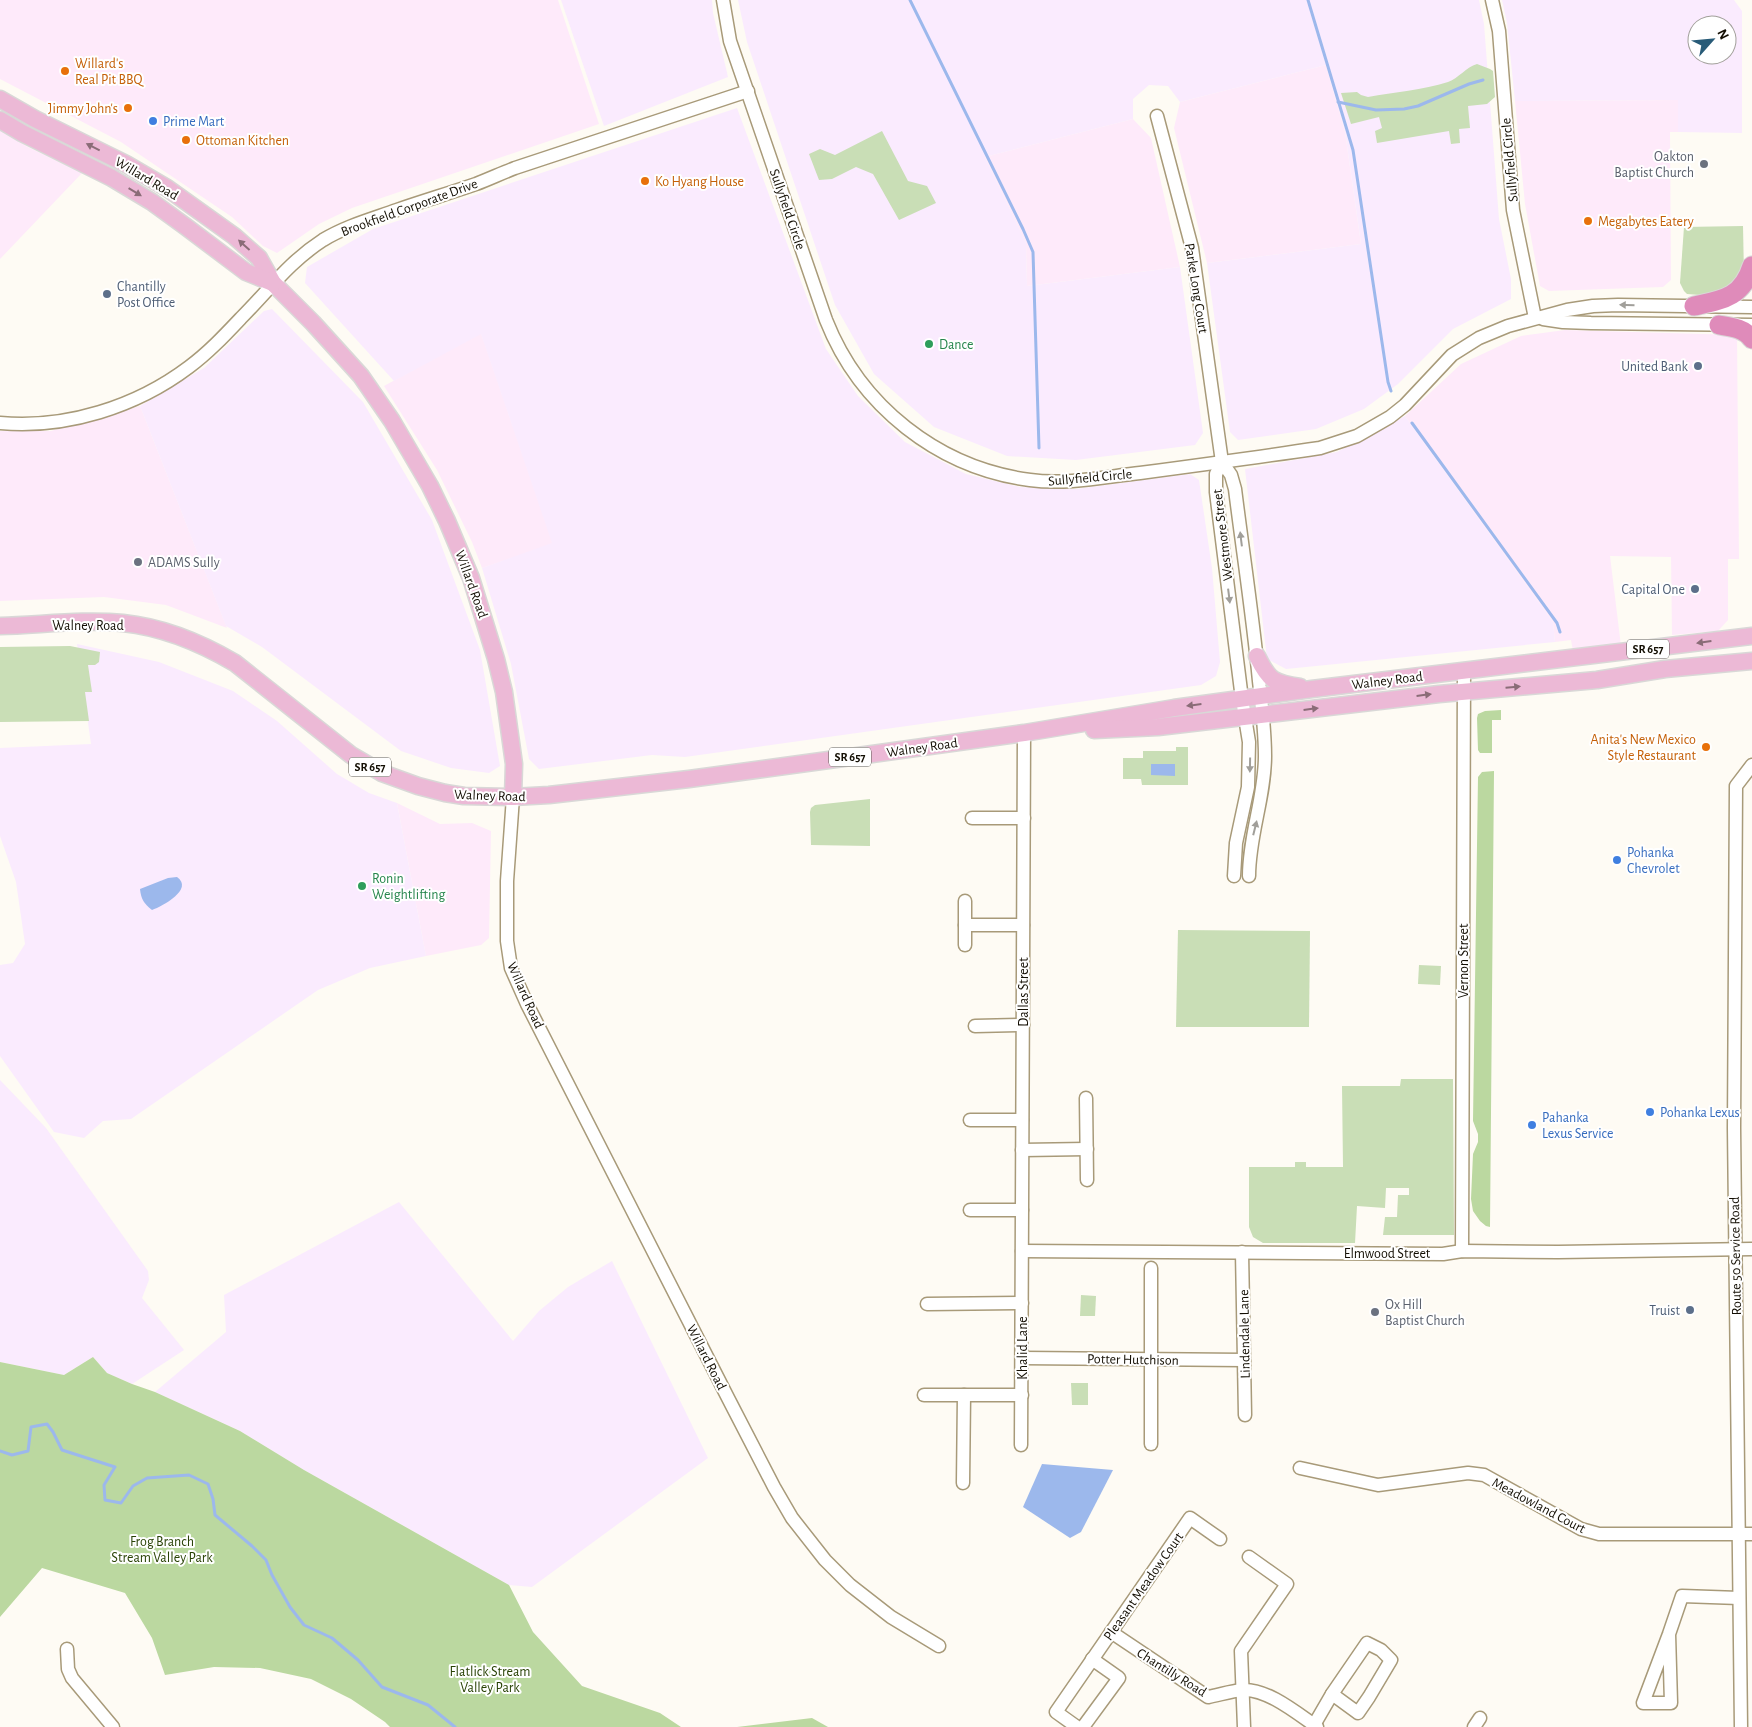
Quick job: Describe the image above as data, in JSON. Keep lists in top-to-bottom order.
{
  "streets": {
    "main road": ["Willard Road", "Walney Road", "SR 657"],
    "street": [
      "Sullyfield Circle",
      "Brookfield Corporate Drive",
      "Parke Long Court",
      "Westmore Street",
      "Vernon Street",
      "Dallas Street",
      "Elmwood Street",
      "Route 50 Service Road",
      "Lindendale Lane",
      "Khalid Lane",
      "Potter Hutchison",
      "Meadowland Court",
      "Pleasant Meadow Court",
      "Chantilly Road"
    ]
  },
  "crossings": [
    ["Sullyfield Circle", "Brookfield Corporate Drive"],
    ["Sullyfield Circle", "Parke Long Court"],
    ["Sullyfield Circle", "Westmore Street"],
    ["Willard Road", "Brookfield Corporate Drive"],
    ["Willard Road", "Walney Road"],
    ["Parke Long Court", "Westmore Street"],
    ["Westmore Street", "Walney Road"],
    ["Walney Road", "Vernon Street"],
    ["Walney Road", "Dallas Street"],
    ["Vernon Street", "Elmwood Street"],
    ["Dallas Street", "Elmwood Street"],
    ["Dallas Street", "Khalid Lane"],
    ["Elmwood Street", "Route 50 Service Road"],
    ["Elmwood Street", "Lindendale Lane"],
    ["Elmwood Street", "Khalid Lane"],
    ["Route 50 Service Road", "Meadowland Court"],
    ["Lindendale Lane", "Potter Hutchison"],
    ["Khalid Lane", "Potter Hutchison"],
    ["Pleasant Meadow Court", "Chantilly Road"]
  ],
  "parks": ["Frog Branch Stream Valley Park", "Flatlick Stream Valley Park"],
  "places": [
    "Willard's Real Pit BBQ",
    "Jimmy John's",
    "Prime Mart",
    "Ottoman Kitchen",
    "Oakton Baptist Church",
    "Ko Hyang House",
    "Megabytes Eatery",
    "Chantilly Post Office",
    "Dance",
    "United Bank",
    "ADAMS Sully",
    "Capital One",
    "Anita's New Mexico Style Restaurant",
    "Pohanka Chevrolet",
    "Ronin Weightlifting",
    "Pohanka Lexus",
    "Pahanka Lexus Service",
    "Truist",
    "Ox Hill Baptist Church"
  ],
  "north": "top right"
}
